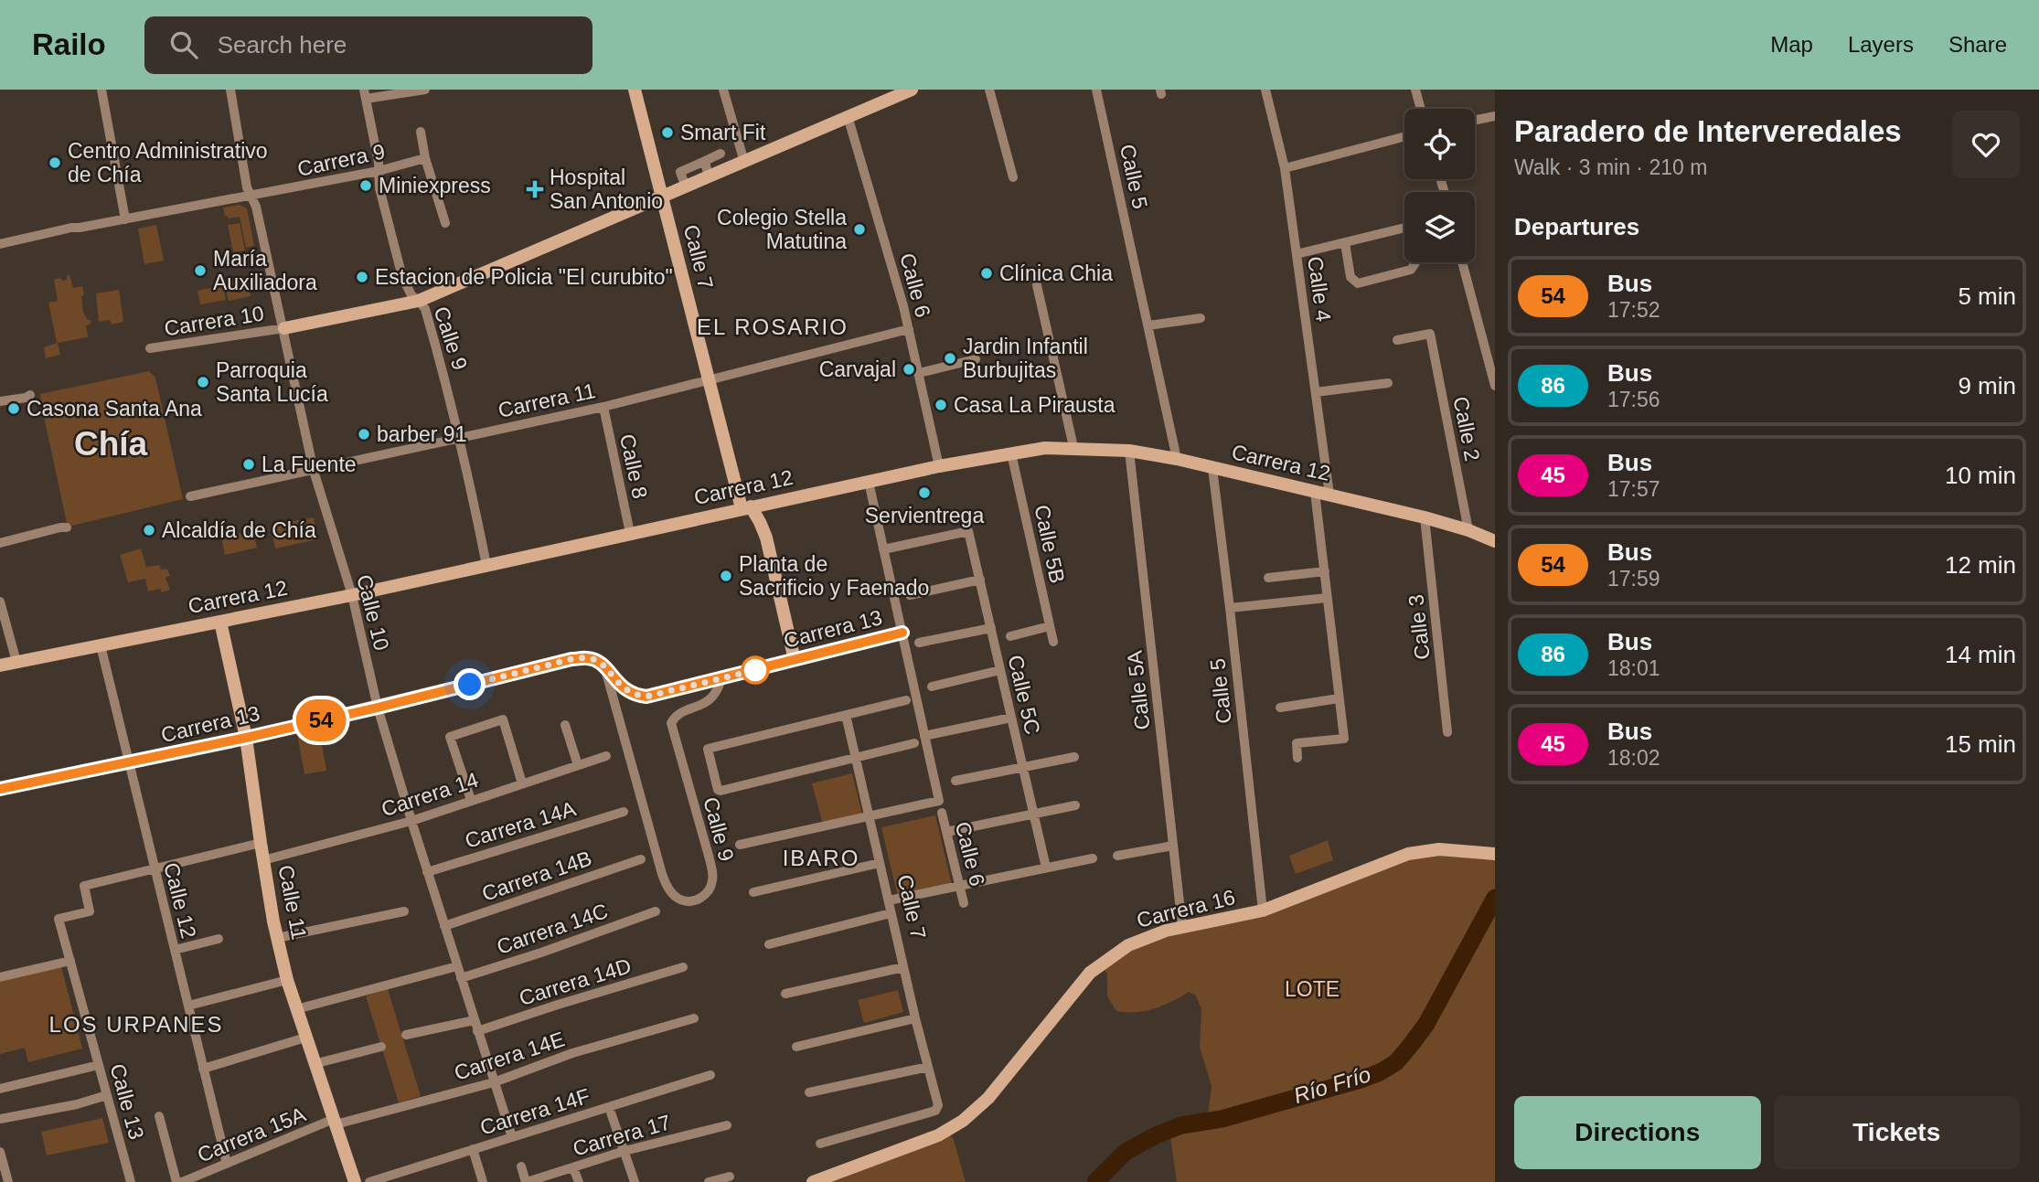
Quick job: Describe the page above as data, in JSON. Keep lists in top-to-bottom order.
{
  "streets": {
    "main road": [
      "Calle 7",
      "Carrera 12",
      "Carrera 13",
      "Calle 11",
      "Carrera 16"
    ],
    "street": [
      "Carrera 9",
      "Calle 5",
      "Calle 6",
      "Calle 4",
      "Carrera 10",
      "Calle 9",
      "Carrera 11",
      "Calle 2",
      "Calle 8",
      "Calle 5B",
      "Calle 10",
      "Calle 3",
      "Calle 5A",
      "Calle 5C",
      "Carrera 14",
      "Carrera 14A",
      "Carrera 14B",
      "Calle 12",
      "Carrera 14C",
      "Carrera 14D",
      "Carrera 14E",
      "Calle 13",
      "Carrera 14F",
      "Carrera 15A",
      "Carrera 17"
    ]
  },
  "crossings": [
    ["Carrera 9", "Calle 9"],
    ["Carrera 9", "Calle 10"],
    ["Calle 5", "Carrera 12"],
    ["Calle 5", "Carrera 16"],
    ["Calle 7", "Calle 6"],
    ["Calle 7", "Carrera 11"],
    ["Calle 7", "Carrera 12"],
    ["Calle 7", "Carrera 13"],
    ["Calle 6", "Carrera 11"],
    ["Calle 6", "Carrera 12"],
    ["Calle 6", "Carrera 13"],
    ["Calle 6", "Calle 5C"],
    ["Calle 4", "Carrera 12"],
    ["Carrera 10", "Calle 10"],
    ["Calle 9", "Carrera 11"],
    ["Calle 9", "Carrera 12"],
    ["Calle 9", "Carrera 13"],
    ["Carrera 11", "Calle 8"],
    ["Carrera 11", "Calle 10"],
    ["Calle 2", "Carrera 12"],
    ["Carrera 12", "Calle 8"],
    ["Carrera 12", "Calle 5B"],
    ["Carrera 12", "Calle 10"],
    ["Carrera 12", "Calle 3"],
    ["Carrera 12", "Calle 5A"],
    ["Carrera 12", "Calle 12"],
    ["Carrera 12", "Calle 11"],
    ["Calle 10", "Carrera 13"],
    ["Calle 10", "Carrera 14"],
    ["Calle 10", "Carrera 14A"],
    ["Calle 10", "Carrera 14B"],
    ["Calle 10", "Carrera 14C"],
    ["Calle 10", "Carrera 14D"],
    ["Calle 10", "Carrera 14E"],
    ["Calle 10", "Carrera 14F"],
    ["Carrera 13", "Calle 12"],
    ["Carrera 13", "Calle 11"],
    ["Calle 5A", "Carrera 16"],
    ["Carrera 14", "Calle 11"],
    ["Calle 12", "Calle 13"],
    ["Calle 12", "Carrera 15A"],
    ["Calle 11", "Carrera 14E"],
    ["Calle 11", "Carrera 15A"],
    ["Carrera 14E", "Carrera 15A"]
  ],
  "districts": [
    "EL ROSARIO",
    "Chía",
    "IBARO",
    "LOS URPANES"
  ],
  "water": ["Río Frío"],
  "parks": ["LOTE"],
  "places": {
    "other": [
      "Smart Fit",
      "Centro Administrativo de Chía",
      "Miniexpress",
      "Colegio Stella Matutina",
      "María Auxiliadora",
      "Clínica Chia",
      "Estacion de Policia \"El curubito\"",
      "Jardin Infantil Burbujitas",
      "Carvajal",
      "Parroquia Santa Lucía",
      "Casa La Pirausta",
      "Casona Santa Ana",
      "barber 91",
      "La Fuente",
      "Servientrega",
      "Alcaldía de Chía",
      "Planta de Sacrificio y Faenado"
    ],
    "health": ["Hospital San Antonio"]
  },
  "lines": ["bus line 54"],
  "page": {
    "header": "Railo",
    "search": "Search here",
    "nav": ["Map", "Layers", "Share"],
    "on_map": "54",
    "heading": [
      ["Paradero de Interveredales", "Walk · 3 min · 210 m"],
      "Departures"
    ],
    "list": [
      {
        "mark": "54",
        "name": "Bus",
        "note": "17:52",
        "value": "5 min"
      },
      {
        "mark": "86",
        "name": "Bus",
        "note": "17:56",
        "value": "9 min"
      },
      {
        "mark": "45",
        "name": "Bus",
        "note": "17:57",
        "value": "10 min"
      },
      {
        "mark": "54",
        "name": "Bus",
        "note": "17:59",
        "value": "12 min"
      },
      {
        "mark": "86",
        "name": "Bus",
        "note": "18:01",
        "value": "14 min"
      },
      {
        "mark": "45",
        "name": "Bus",
        "note": "18:02",
        "value": "15 min"
      }
    ],
    "buttons": ["Directions", "Tickets"]
  }
}
